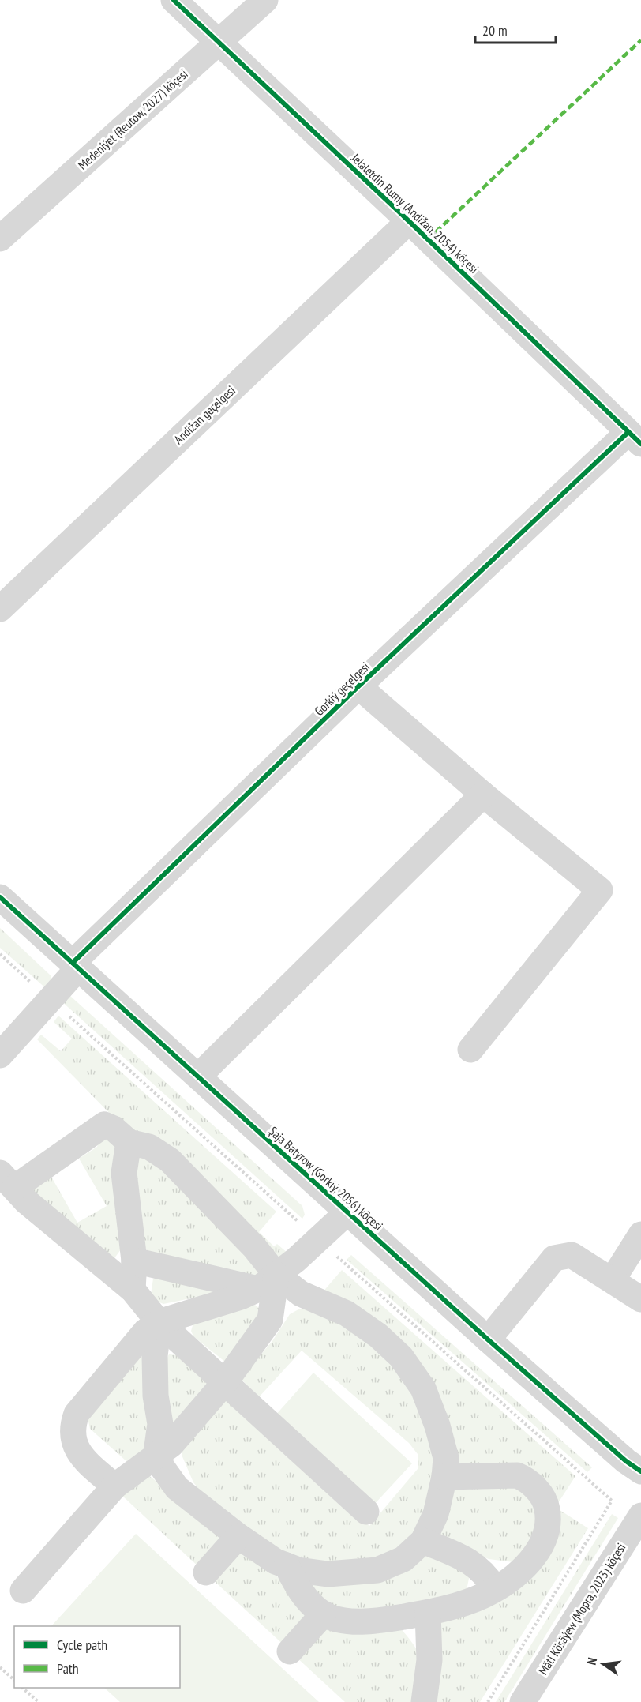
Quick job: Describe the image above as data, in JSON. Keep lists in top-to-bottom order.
{
  "streets": {
    "street": [
      "Medeniýet (Reutow, 2027) köçesi",
      "Jelaletdin Rumy (Andižan, 2054) köçesi",
      "Andižan geçelgesi",
      "Gorkiý geçelgesi",
      "Şaja Batyrow (Gorkiý, 2056) köçesi",
      "Mäti Kösäýew (Mopra, 2023) köçesi"
    ]
  },
  "crossings": [
    ["Medeniýet (Reutow, 2027) köçesi", "Jelaletdin Rumy (Andižan, 2054) köçesi"],
    ["Jelaletdin Rumy (Andižan, 2054) köçesi", "Andižan geçelgesi"],
    ["Jelaletdin Rumy (Andižan, 2054) köçesi", "Gorkiý geçelgesi"],
    ["Gorkiý geçelgesi", "Şaja Batyrow (Gorkiý, 2056) köçesi"]
  ],
  "legend": ["Cycle path", "Path"],
  "scale_bar": "20 m",
  "north": "left"
}
